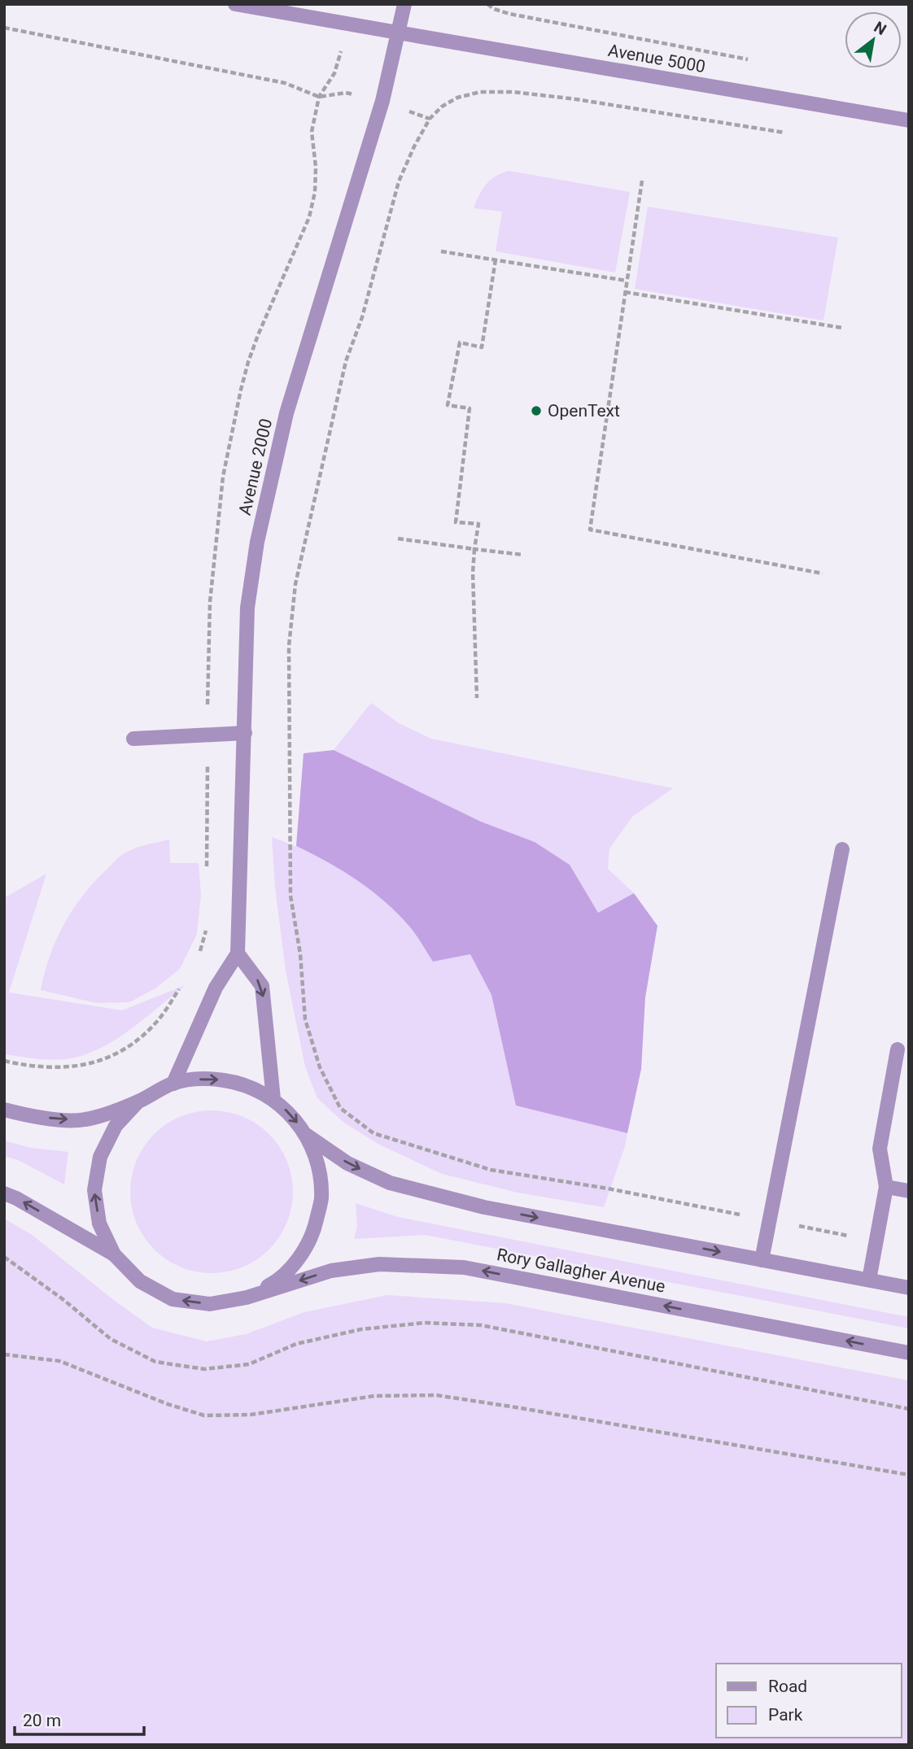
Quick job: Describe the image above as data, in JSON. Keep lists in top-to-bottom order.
{
  "streets": {
    "street": ["Avenue 5000", "Avenue 2000", "Rory Gallagher Avenue"]
  },
  "crossings": [
    ["Avenue 5000", "Avenue 2000"]
  ],
  "places": ["OpenText"],
  "legend": ["Road", "Park"],
  "scale_bar": "20 m",
  "north": "top right"
}
